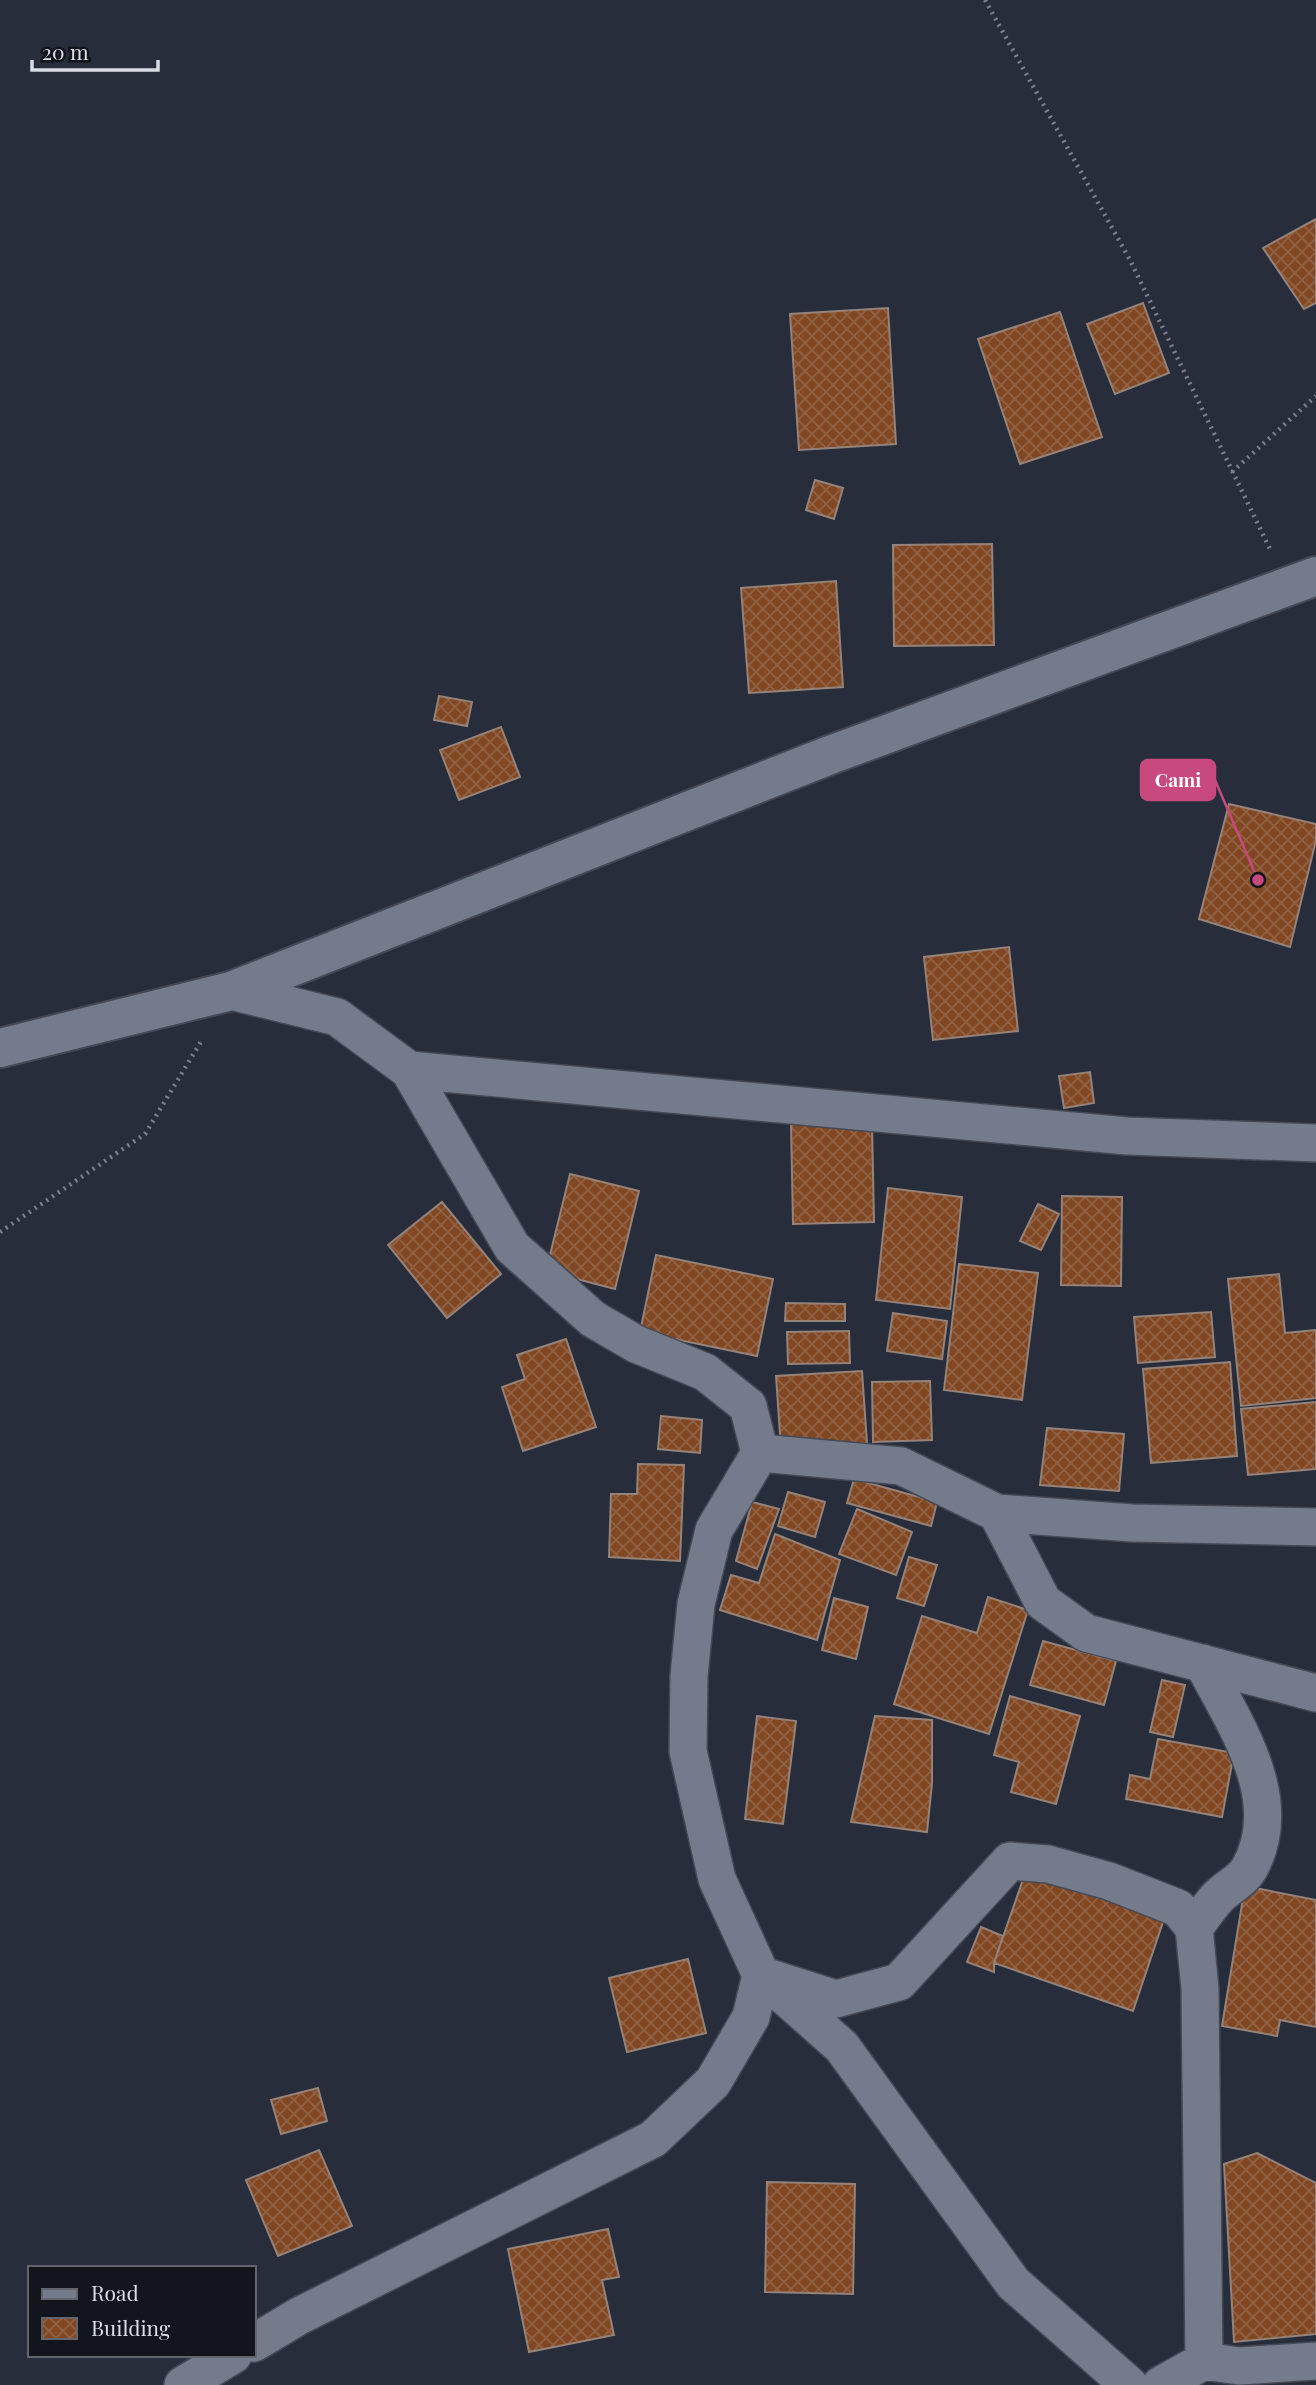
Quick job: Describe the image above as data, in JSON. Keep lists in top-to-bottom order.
{
  "places": ["Cami"],
  "legend": ["Road", "Building"],
  "scale_bar": "20 m"
}
